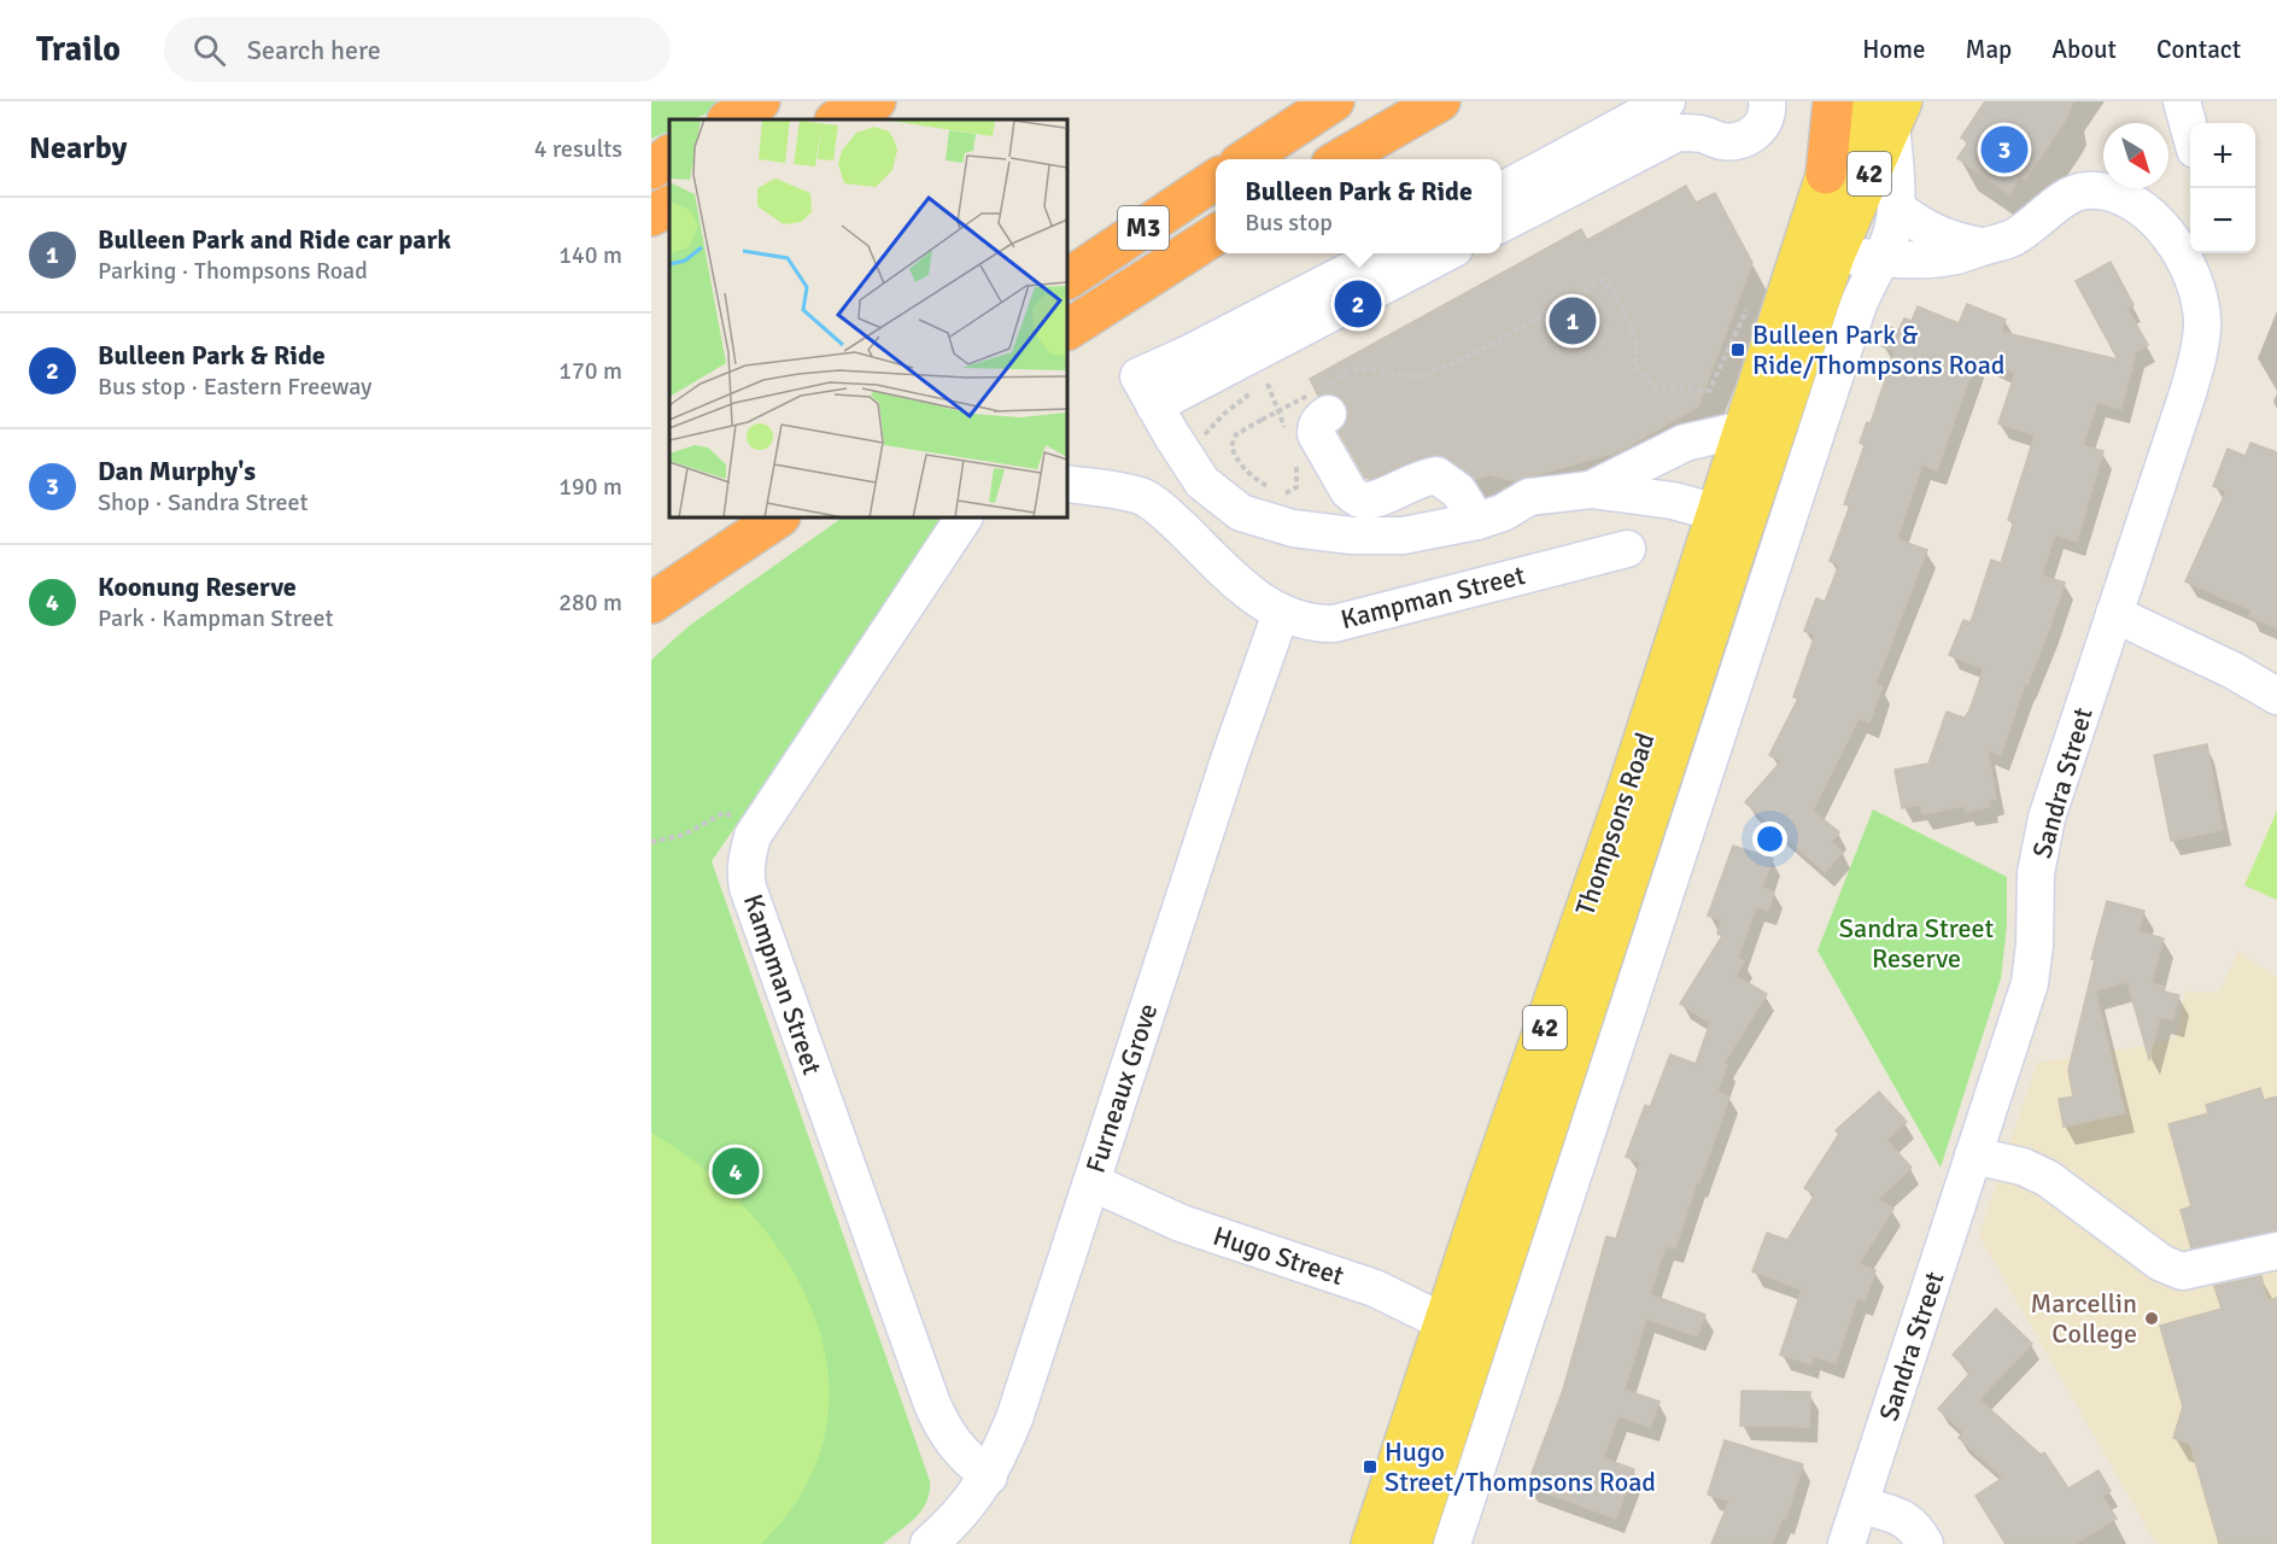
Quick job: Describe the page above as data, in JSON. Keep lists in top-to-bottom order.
{
  "streets": {
    "highway": ["M3"],
    "main road": ["42", "Thompsons Road"],
    "street": [
      "Kampman Street",
      "Sandra Street",
      "Furneaux Grove",
      "Hugo Street"
    ]
  },
  "crossings": [
    ["Kampman Street", "Furneaux Grove"],
    ["Sandra Street", "Thompsons Road"],
    ["Thompsons Road", "Hugo Street"],
    ["Furneaux Grove", "Hugo Street"]
  ],
  "parks": ["Sandra Street Reserve"],
  "places": {
    "transit": ["Bulleen Park & Ride/Thompsons Road", "Hugo Street/Thompsons Road"],
    "other": ["Marcellin College"]
  },
  "north": "bottom right",
  "page": {
    "header": "Trailo",
    "search": "Search here",
    "nav": [
      "Home",
      "Map",
      "About",
      "Contact"
    ],
    "heading": ["Nearby", "4 results"],
    "map_buttons": ["+", "−"],
    "pins": [
      "3",
      "2",
      "1",
      "4"
    ],
    "popup": ["Bulleen Park & Ride", "Bus stop"],
    "list": [
      {
        "mark": "1",
        "name": "Bulleen Park and Ride car park",
        "note": "Parking · Thompsons Road",
        "value": "140 m"
      },
      {
        "mark": "2",
        "name": "Bulleen Park & Ride",
        "note": "Bus stop · Eastern Freeway",
        "value": "170 m"
      },
      {
        "mark": "3",
        "name": "Dan Murphy's",
        "note": "Shop · Sandra Street",
        "value": "190 m"
      },
      {
        "mark": "4",
        "name": "Koonung Reserve",
        "note": "Park · Kampman Street",
        "value": "280 m"
      }
    ]
  }
}
